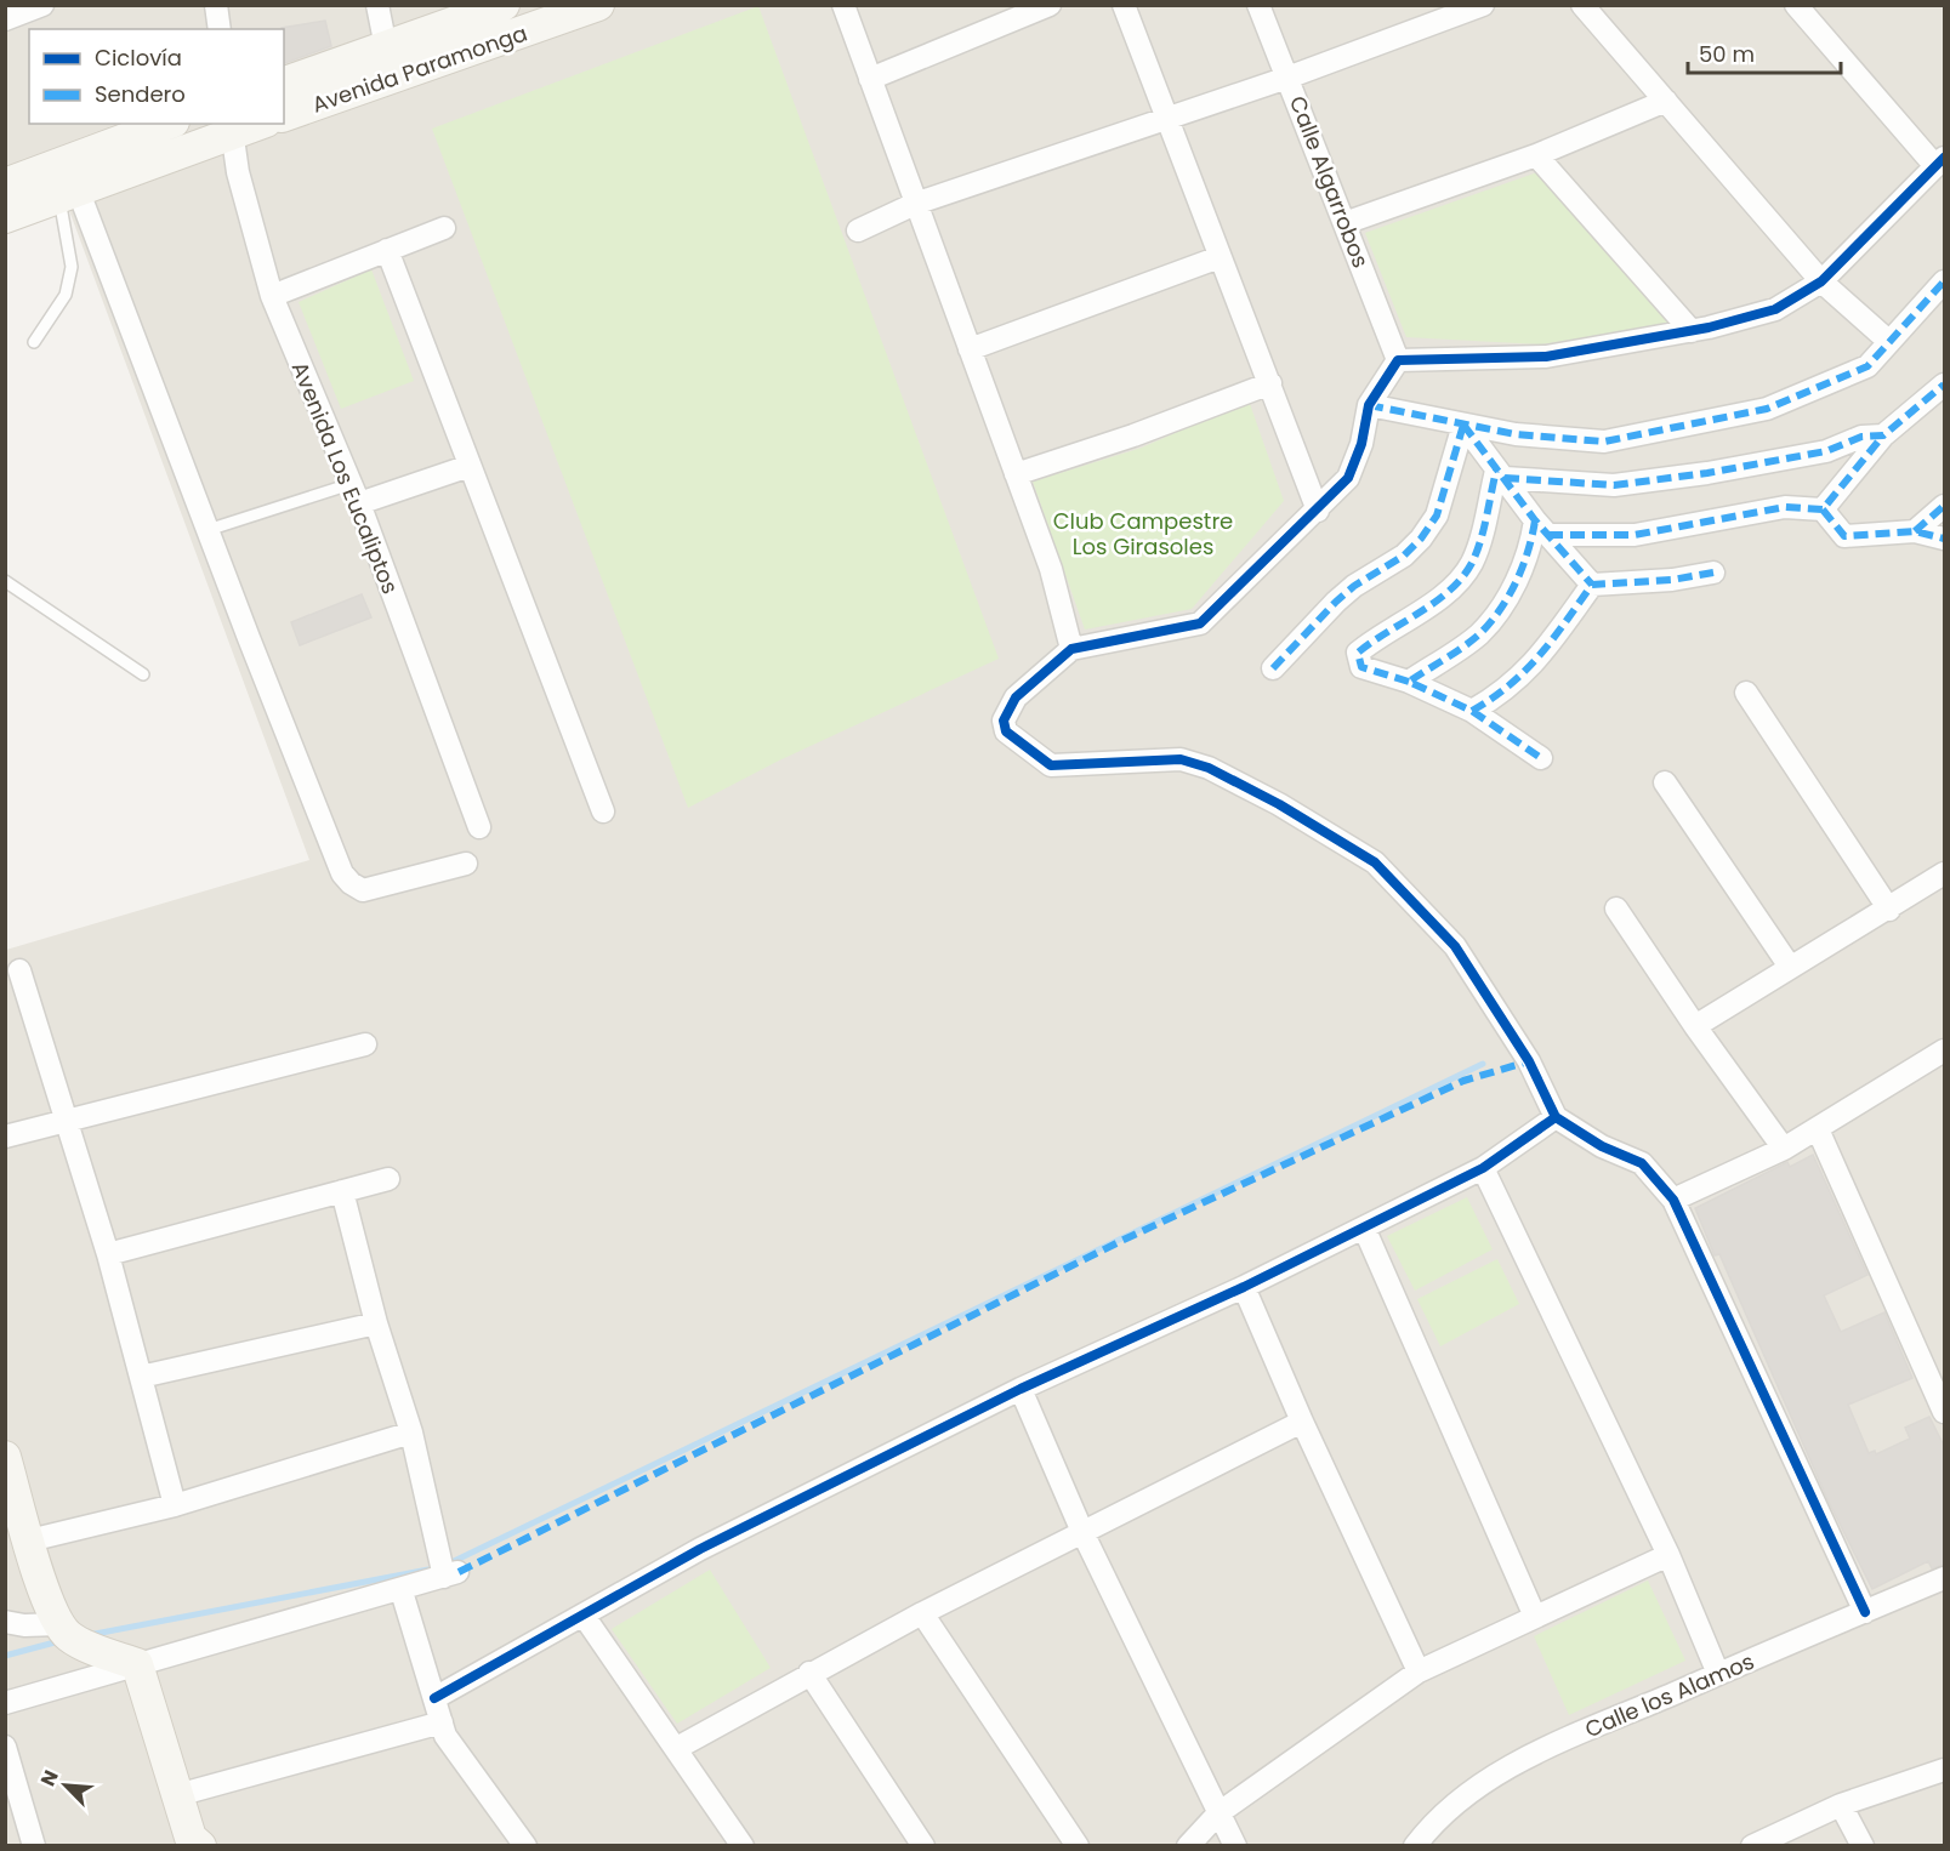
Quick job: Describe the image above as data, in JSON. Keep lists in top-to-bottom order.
{
  "streets": {
    "street": [
      "Avenida Paramonga",
      "Calle Algarrobos",
      "Avenida Los Eucaliptos",
      "Calle los Alamos"
    ]
  },
  "parks": ["Club Campestre Los Girasoles"],
  "legend": ["Ciclovía", "Sendero"],
  "scale_bar": "50 m",
  "north": "top left"
}
